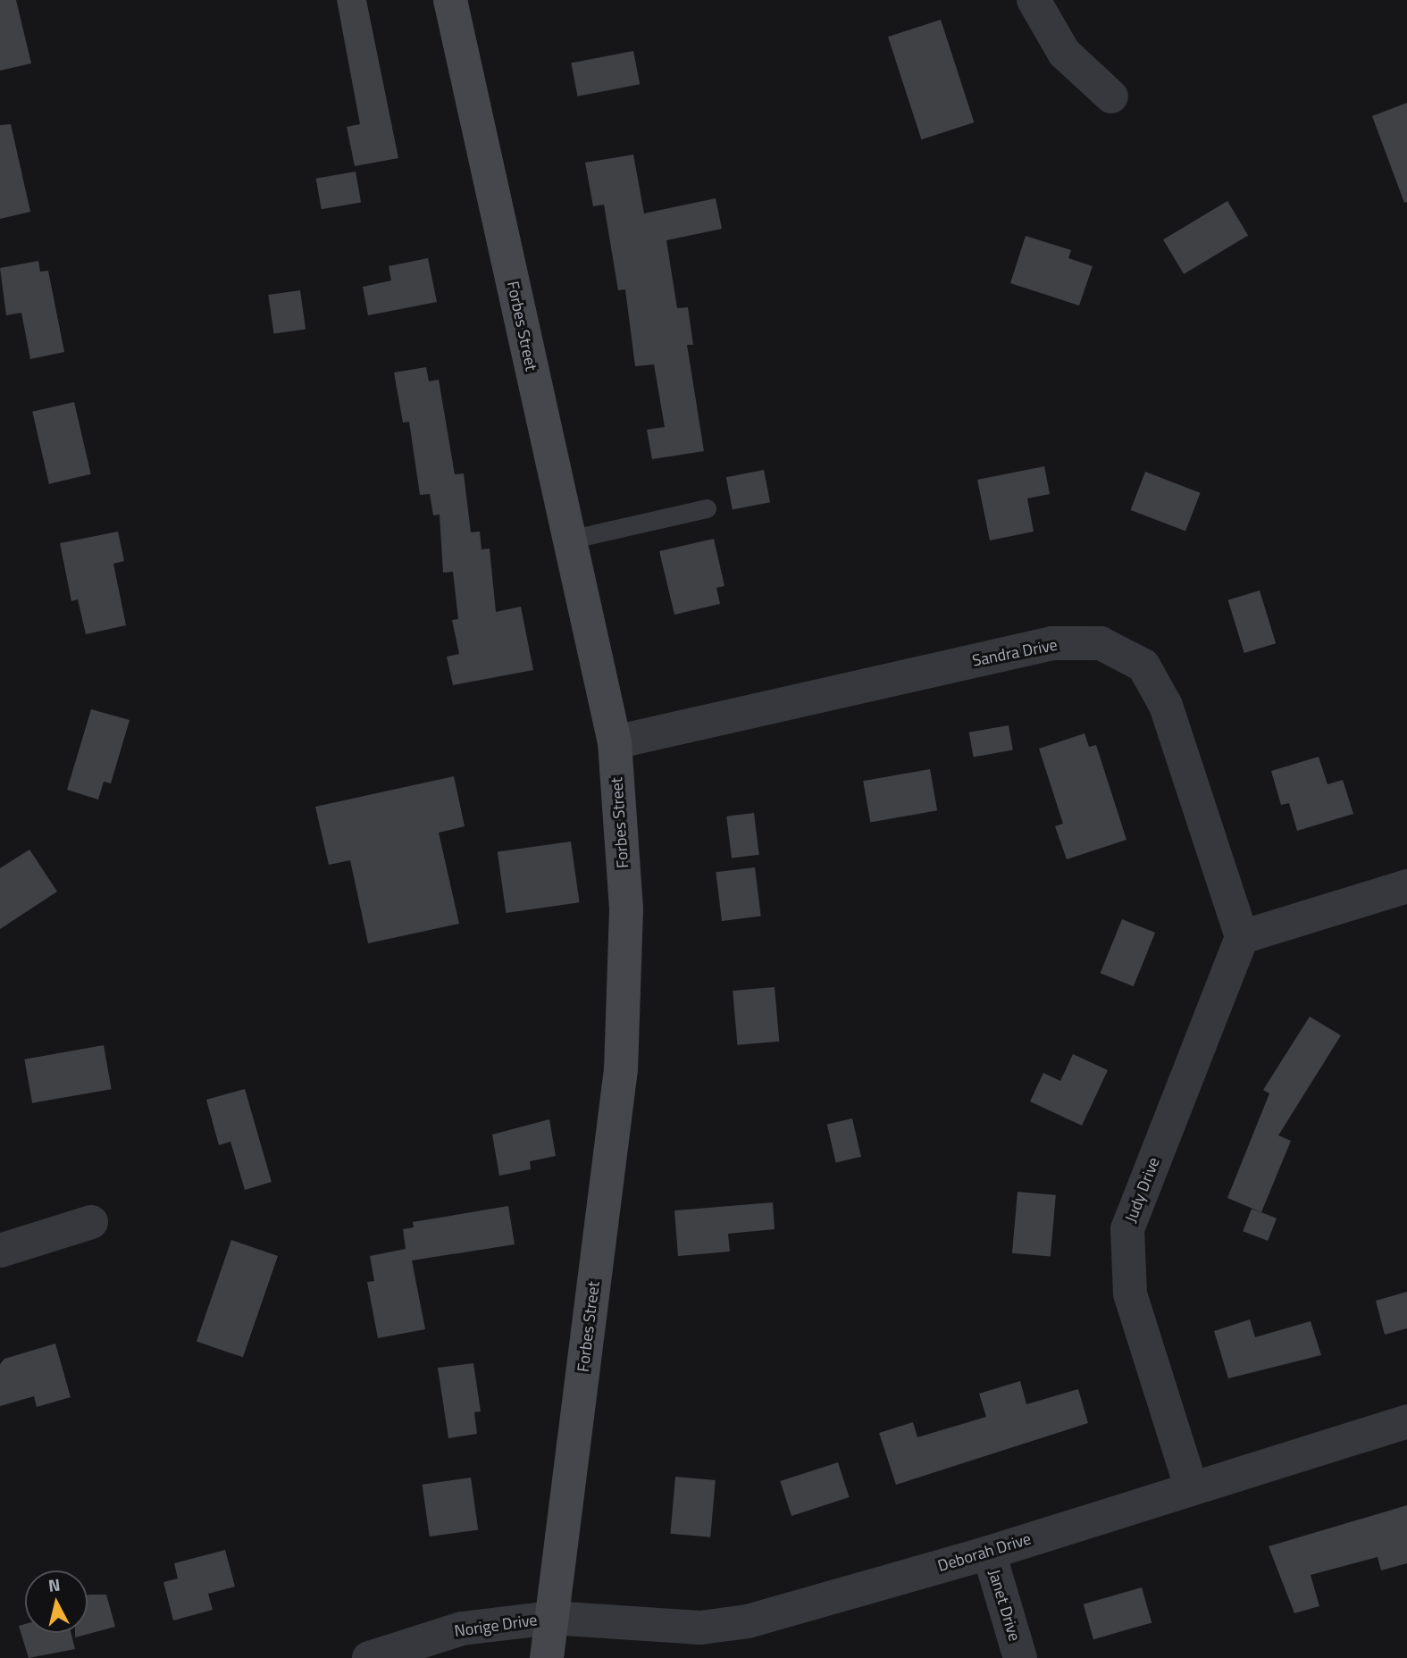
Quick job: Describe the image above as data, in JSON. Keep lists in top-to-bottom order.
{
  "streets": {
    "main road": ["Forbes Street"],
    "street": [
      "Sandra Drive",
      "Judy Drive",
      "Deborah Drive",
      "Janet Drive",
      "Norige Drive"
    ]
  },
  "crossings": [
    ["Forbes Street", "Sandra Drive"],
    ["Forbes Street", "Deborah Drive"],
    ["Forbes Street", "Norige Drive"],
    ["Sandra Drive", "Judy Drive"],
    ["Judy Drive", "Deborah Drive"],
    ["Deborah Drive", "Janet Drive"],
    ["Deborah Drive", "Norige Drive"]
  ],
  "north": "top"
}
